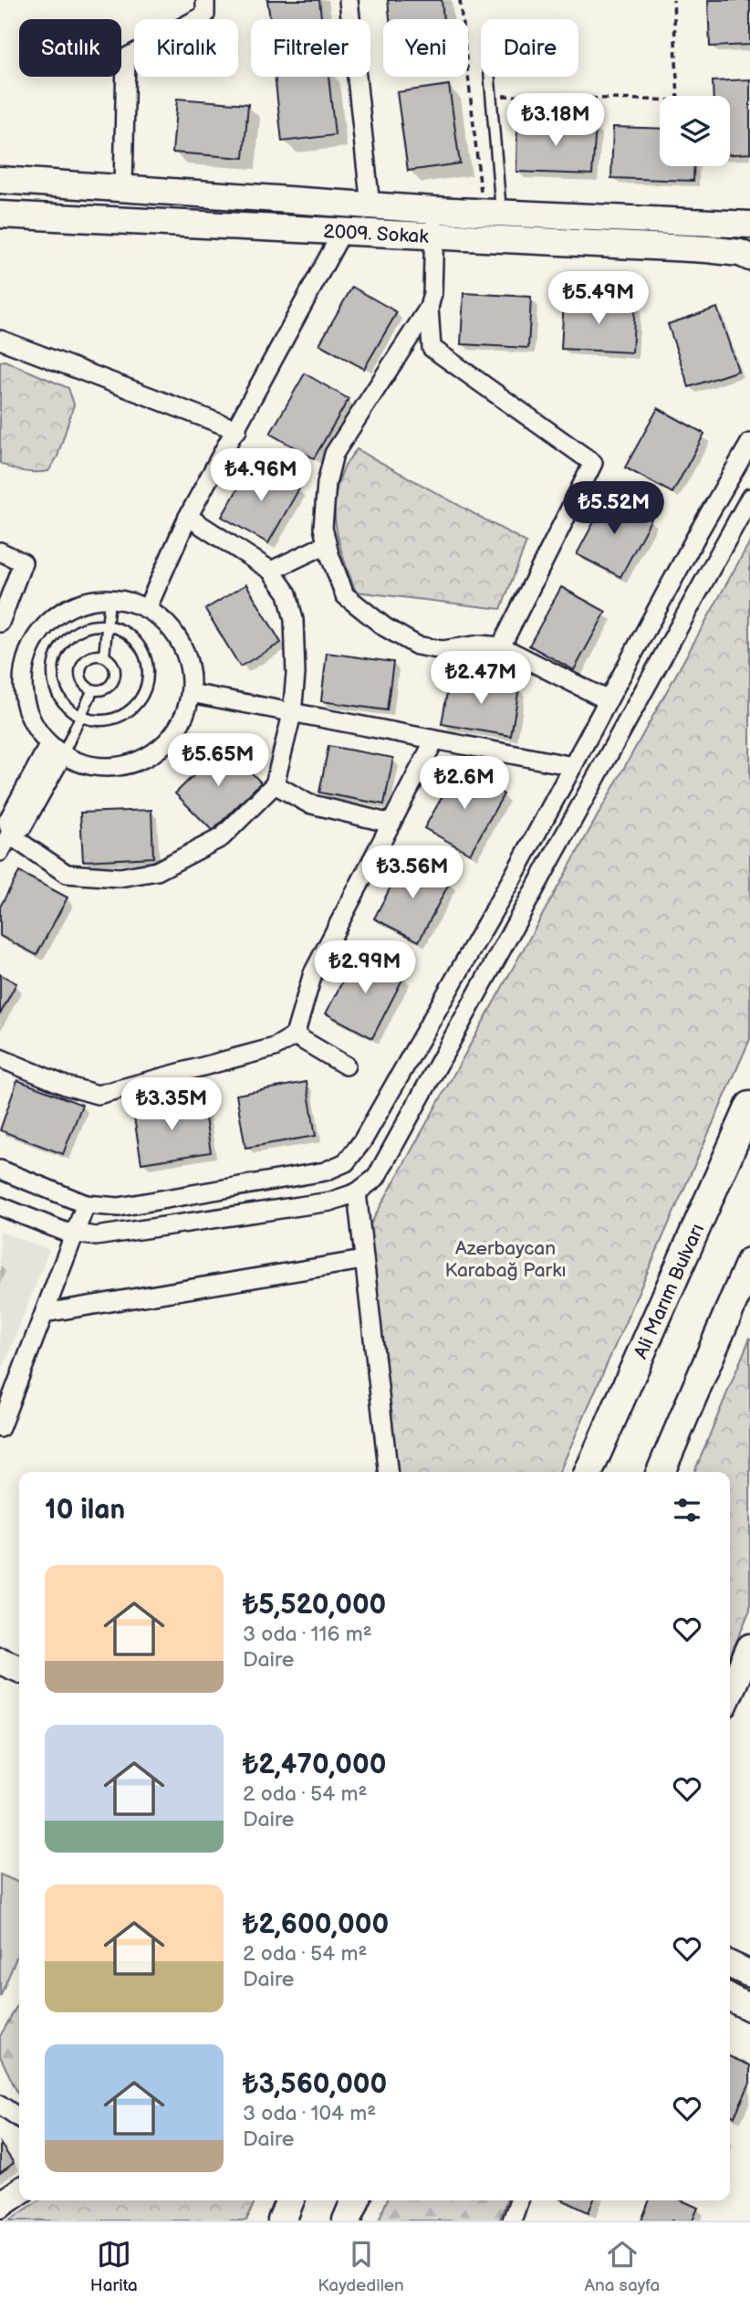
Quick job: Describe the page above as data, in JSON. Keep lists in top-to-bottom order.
{
  "streets": {
    "main road": ["Ali Marım Bulvarı"],
    "street": ["2009. Sokak"]
  },
  "parks": ["Azerbaycan Karabağ Parkı"],
  "page": {
    "chip": [
      "Satılık",
      "Kiralık",
      "Filtreler",
      "Yeni",
      "Daire"
    ],
    "price": [
      "₺3.18M",
      "₺5.49M",
      "₺4.96M",
      "₺5.52M",
      "₺2.47M",
      "₺5.65M",
      "₺2.6M",
      "₺3.56M",
      "₺2.99M",
      "₺3.35M"
    ],
    "heading": "10 ilan",
    "list": [
      {
        "name": "₺5,520,000",
        "note": "3 oda · 116 m² · Daire"
      },
      {
        "name": "₺2,470,000",
        "note": "2 oda · 54 m² · Daire"
      },
      {
        "name": "₺2,600,000",
        "note": "2 oda · 54 m² · Daire"
      },
      {
        "name": "₺3,560,000",
        "note": "3 oda · 104 m² · Daire"
      }
    ],
    "tabs": ["Harita", "Kaydedilen", "Ana sayfa"]
  }
}
